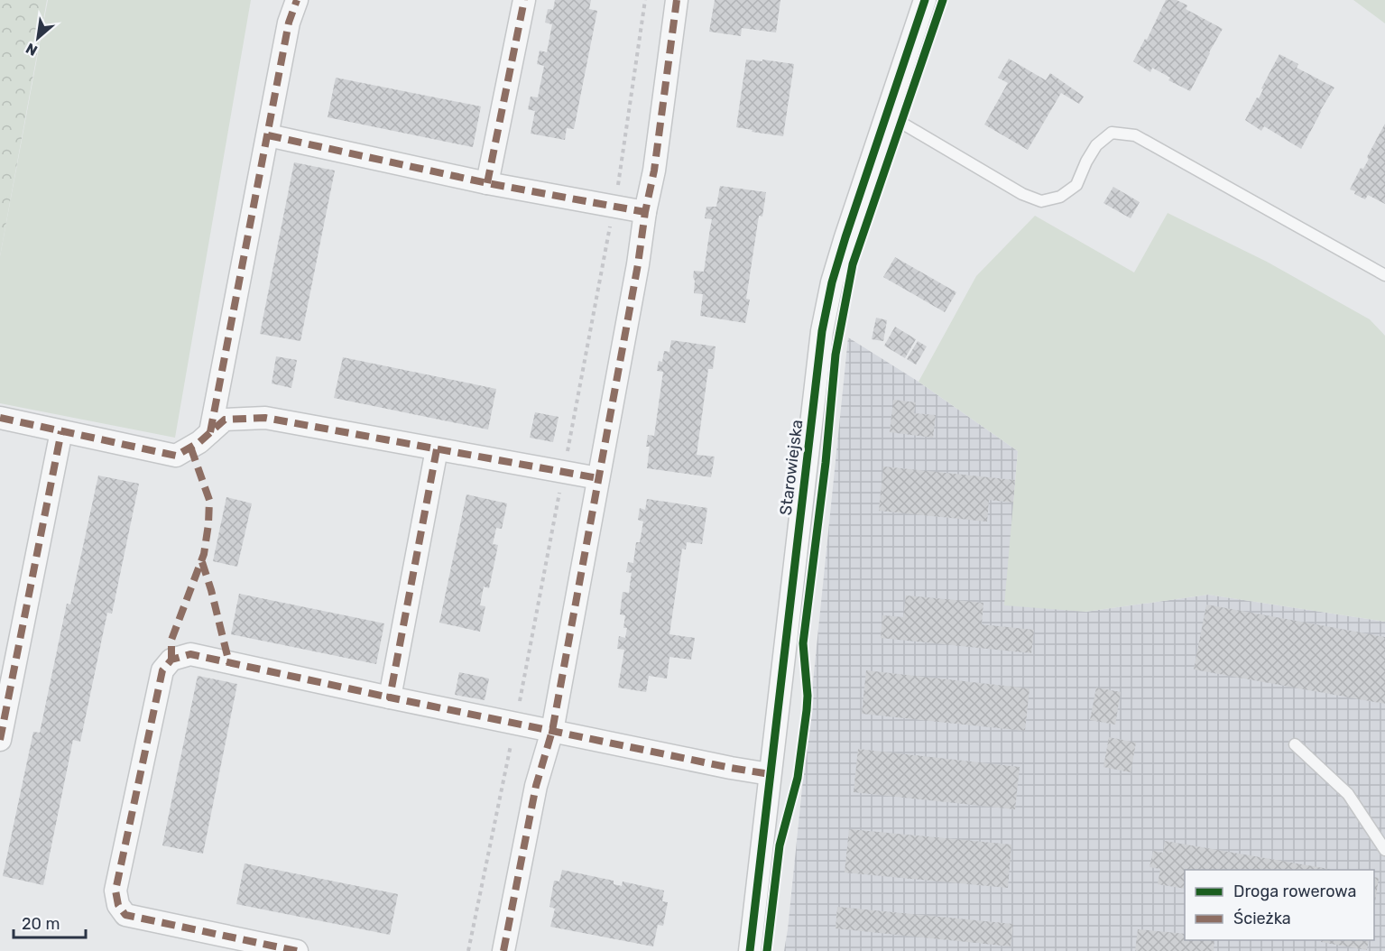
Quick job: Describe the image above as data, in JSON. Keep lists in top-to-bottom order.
{
  "streets": {
    "street": ["Starowiejska"]
  },
  "legend": ["Droga rowerowa", "Ścieżka"],
  "scale_bar": "20 m",
  "north": "bottom left"
}
